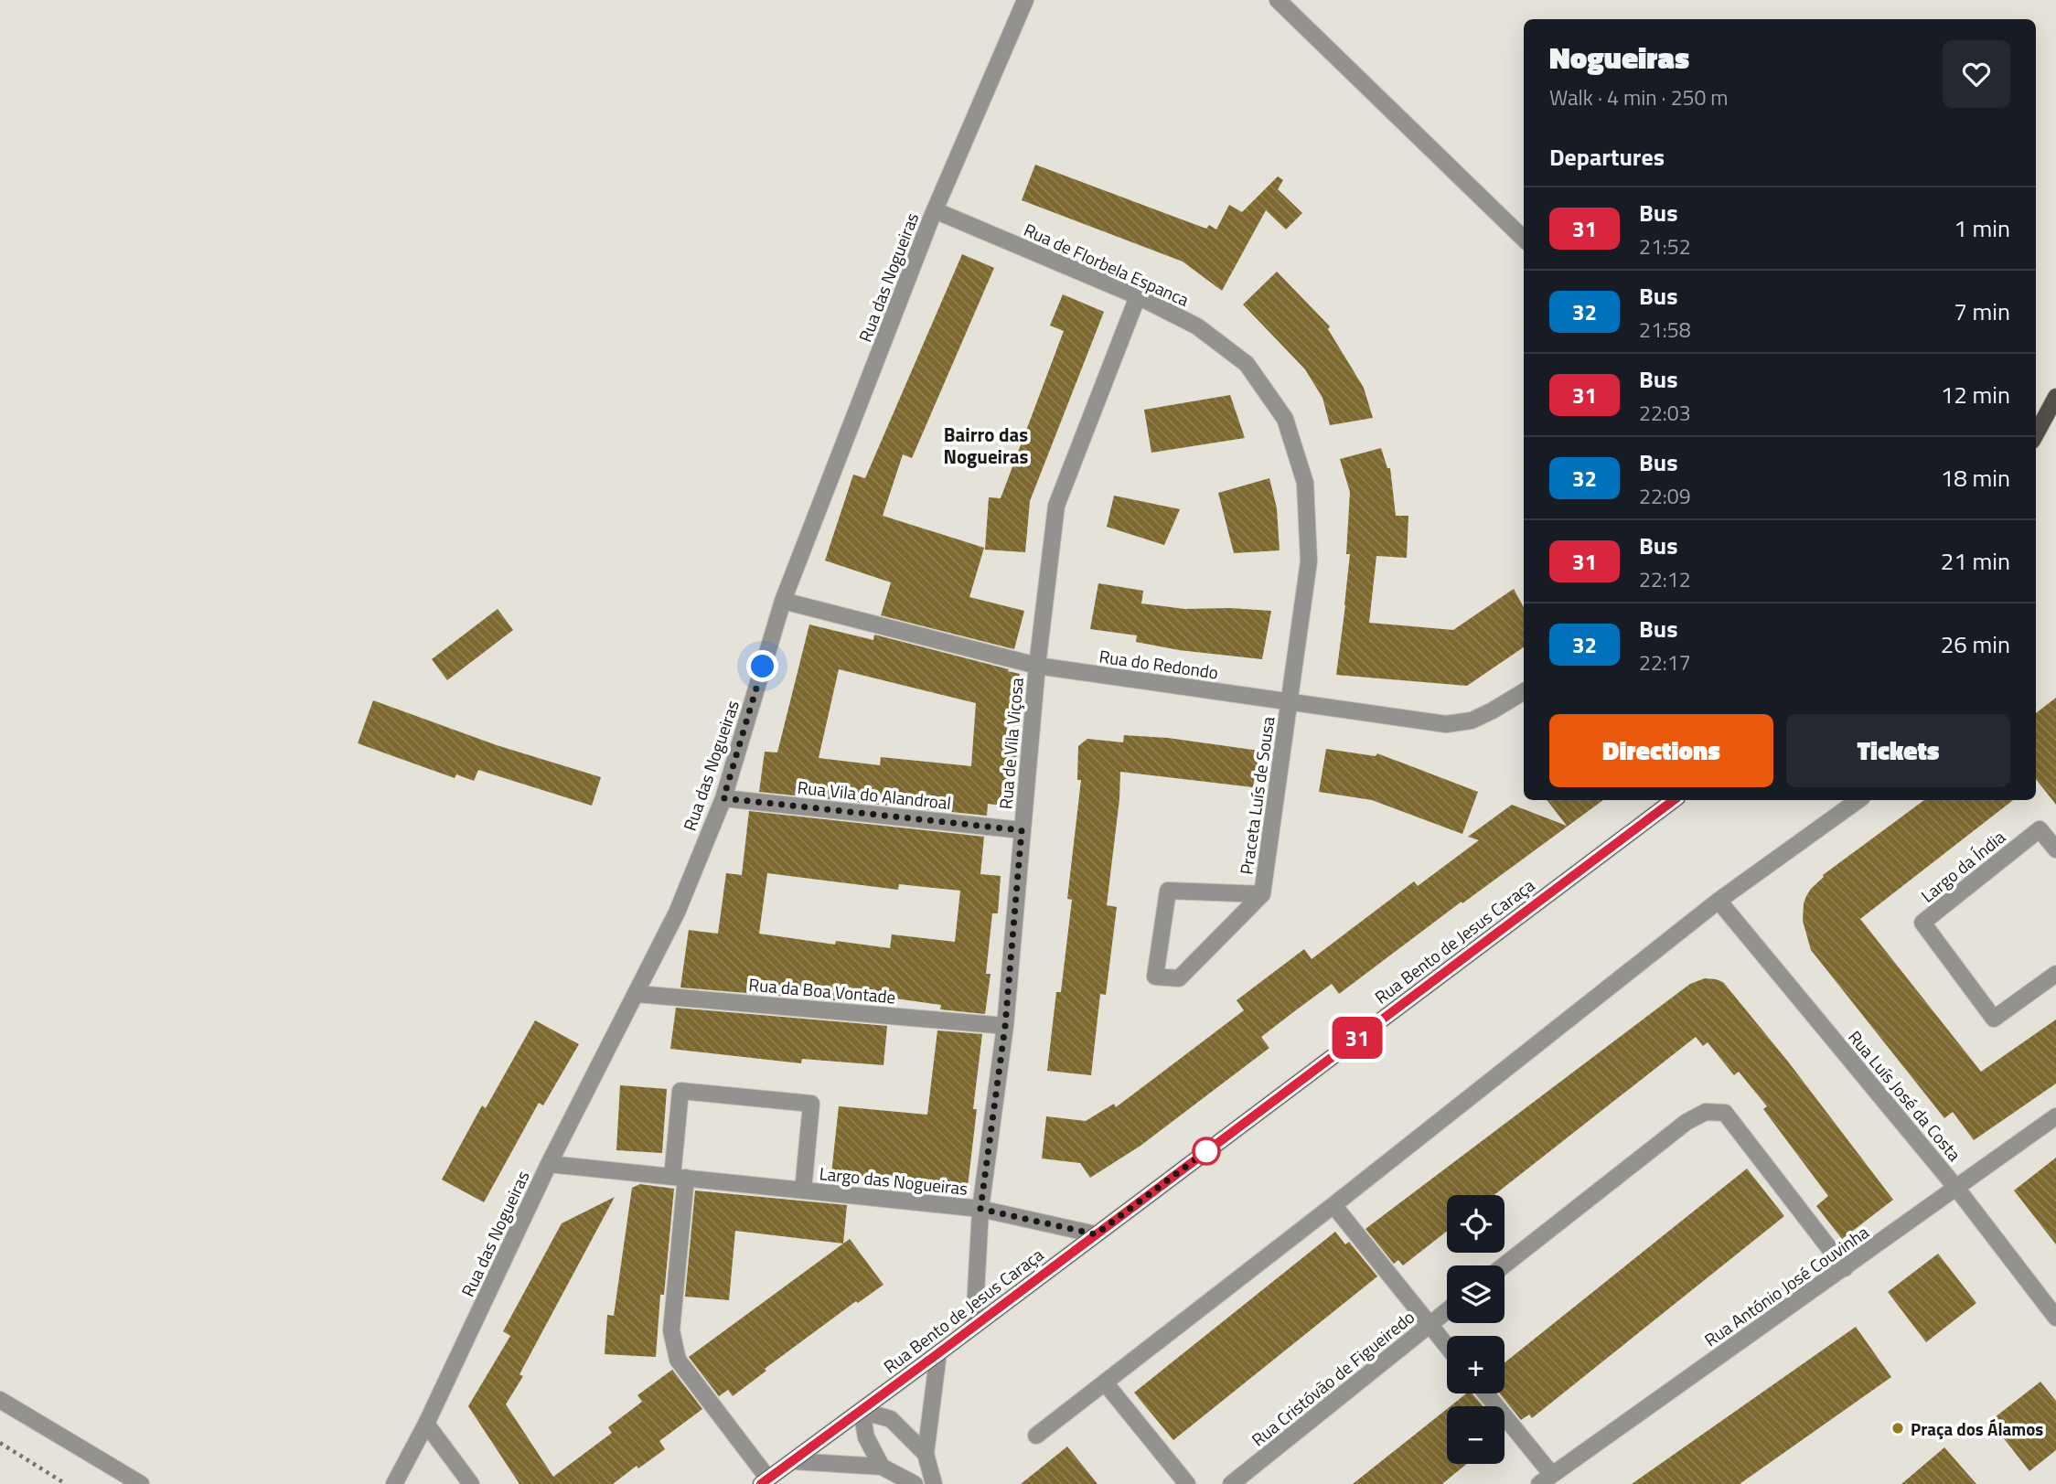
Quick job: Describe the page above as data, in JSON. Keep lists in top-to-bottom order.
{
  "streets": {
    "main road": ["Rua Bento de Jesus Caraça"],
    "street": [
      "Rua de Florbela Espanca",
      "Rua das Nogueiras",
      "Rua do Redondo",
      "Rua de Vila Viçosa",
      "Rua Vila do Alandroal",
      "Praceta Luís de Sousa",
      "Largo da Índia",
      "Rua da Boa Vontade",
      "Rua Luís José da Costa",
      "Largo das Nogueiras",
      "Rua António José Couvinha",
      "Rua Cristóvão de Figueiredo"
    ]
  },
  "crossings": [
    ["Rua de Florbela Espanca", "Rua das Nogueiras"],
    ["Rua de Florbela Espanca", "Rua do Redondo"],
    ["Rua de Florbela Espanca", "Rua de Vila Viçosa"],
    ["Rua de Florbela Espanca", "Praceta Luís de Sousa"],
    ["Rua das Nogueiras", "Rua do Redondo"],
    ["Rua das Nogueiras", "Rua Vila do Alandroal"],
    ["Rua das Nogueiras", "Rua da Boa Vontade"],
    ["Rua das Nogueiras", "Largo das Nogueiras"],
    ["Rua do Redondo", "Rua de Vila Viçosa"],
    ["Rua do Redondo", "Praceta Luís de Sousa"],
    ["Rua de Vila Viçosa", "Rua Vila do Alandroal"],
    ["Rua de Vila Viçosa", "Rua Bento de Jesus Caraça"],
    ["Rua de Vila Viçosa", "Rua da Boa Vontade"],
    ["Rua de Vila Viçosa", "Largo das Nogueiras"],
    ["Rua Bento de Jesus Caraça", "Largo das Nogueiras"],
    ["Rua Luís José da Costa", "Rua António José Couvinha"]
  ],
  "districts": ["Bairro das Nogueiras"],
  "places": ["Praça dos Álamos"],
  "lines": ["bus line 31"],
  "page": {
    "on_map": "31",
    "heading": [
      ["Nogueiras", "Walk · 4 min · 250 m"],
      "Departures"
    ],
    "list": [
      {
        "mark": "31",
        "name": "Bus",
        "note": "21:52",
        "value": "1 min"
      },
      {
        "mark": "32",
        "name": "Bus",
        "note": "21:58",
        "value": "7 min"
      },
      {
        "mark": "31",
        "name": "Bus",
        "note": "22:03",
        "value": "12 min"
      },
      {
        "mark": "32",
        "name": "Bus",
        "note": "22:09",
        "value": "18 min"
      },
      {
        "mark": "31",
        "name": "Bus",
        "note": "22:12",
        "value": "21 min"
      },
      {
        "mark": "32",
        "name": "Bus",
        "note": "22:17",
        "value": "26 min"
      }
    ],
    "buttons": ["Directions", "Tickets"],
    "map_buttons": ["+", "−"]
  }
}
